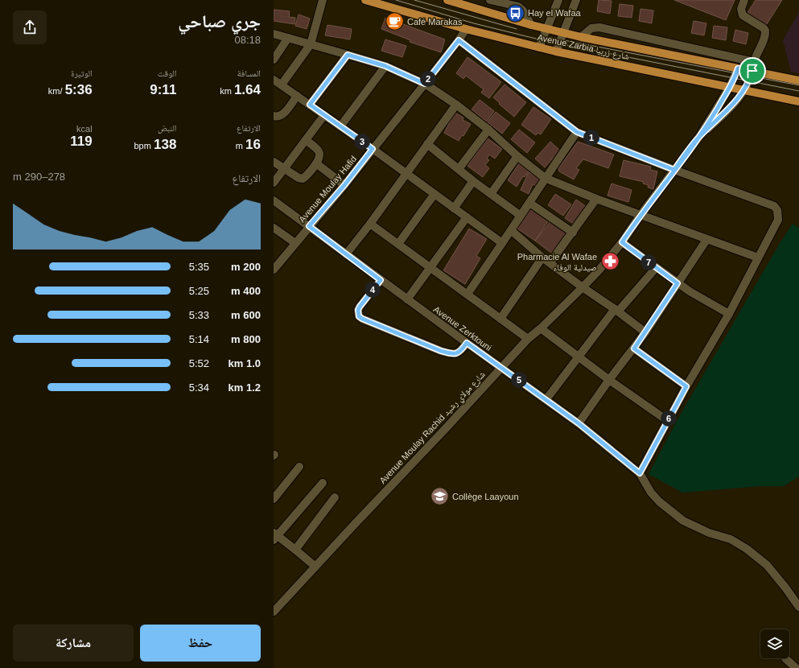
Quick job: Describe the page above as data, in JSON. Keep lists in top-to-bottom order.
{
  "streets": {
    "main road": ["Avenue Zarbia شارع زربيا"],
    "street": ["Avenue Moulay Hafid", "Avenue Zerktouni", "Avenue Moulay Rachid شارع مولاي رشيد"]
  },
  "crossings": [
    ["Avenue Zarbia شارع زربيا", "Avenue Moulay Hafid"],
    ["Avenue Zarbia شارع زربيا", "Avenue Moulay Rachid شارع مولاي رشيد"],
    ["Avenue Moulay Hafid", "Avenue Zerktouni"],
    ["Avenue Zerktouni", "Avenue Moulay Rachid شارع مولاي رشيد"]
  ],
  "places": {
    "bus stop": ["Hay el Wafaa"],
    "cafe": ["Café Marakas"],
    "pharmacy": ["Pharmacie Al Wafae صيدلية الوفاء"],
    "school or university": ["Collège Laayoun"]
  },
  "page": {
    "heading": ["جري صباحي", "08:18"],
    "stats": [
      ["المسافة", "1.64 km"],
      ["الوقت", "9:11"],
      ["الوتيرة", "5:36 /km"],
      ["الارتفاع", "16 m"],
      ["النبض", "138 bpm"],
      ["kcal", "119"]
    ],
    "pins": [
      "2",
      "1",
      "3",
      "7",
      "4",
      "5",
      "6"
    ],
    "chart": ["الارتفاع", "278–290 m"],
    "list": [
      {
        "name": "200 m",
        "note": "5:35"
      },
      {
        "name": "400 m",
        "note": "5:25"
      },
      {
        "name": "600 m",
        "note": "5:33"
      },
      {
        "name": "800 m",
        "note": "5:14"
      },
      {
        "name": "1.0 km",
        "note": "5:52"
      },
      {
        "name": "1.2 km",
        "note": "5:34"
      }
    ],
    "buttons": ["حفظ", "مشاركة"]
  }
}
